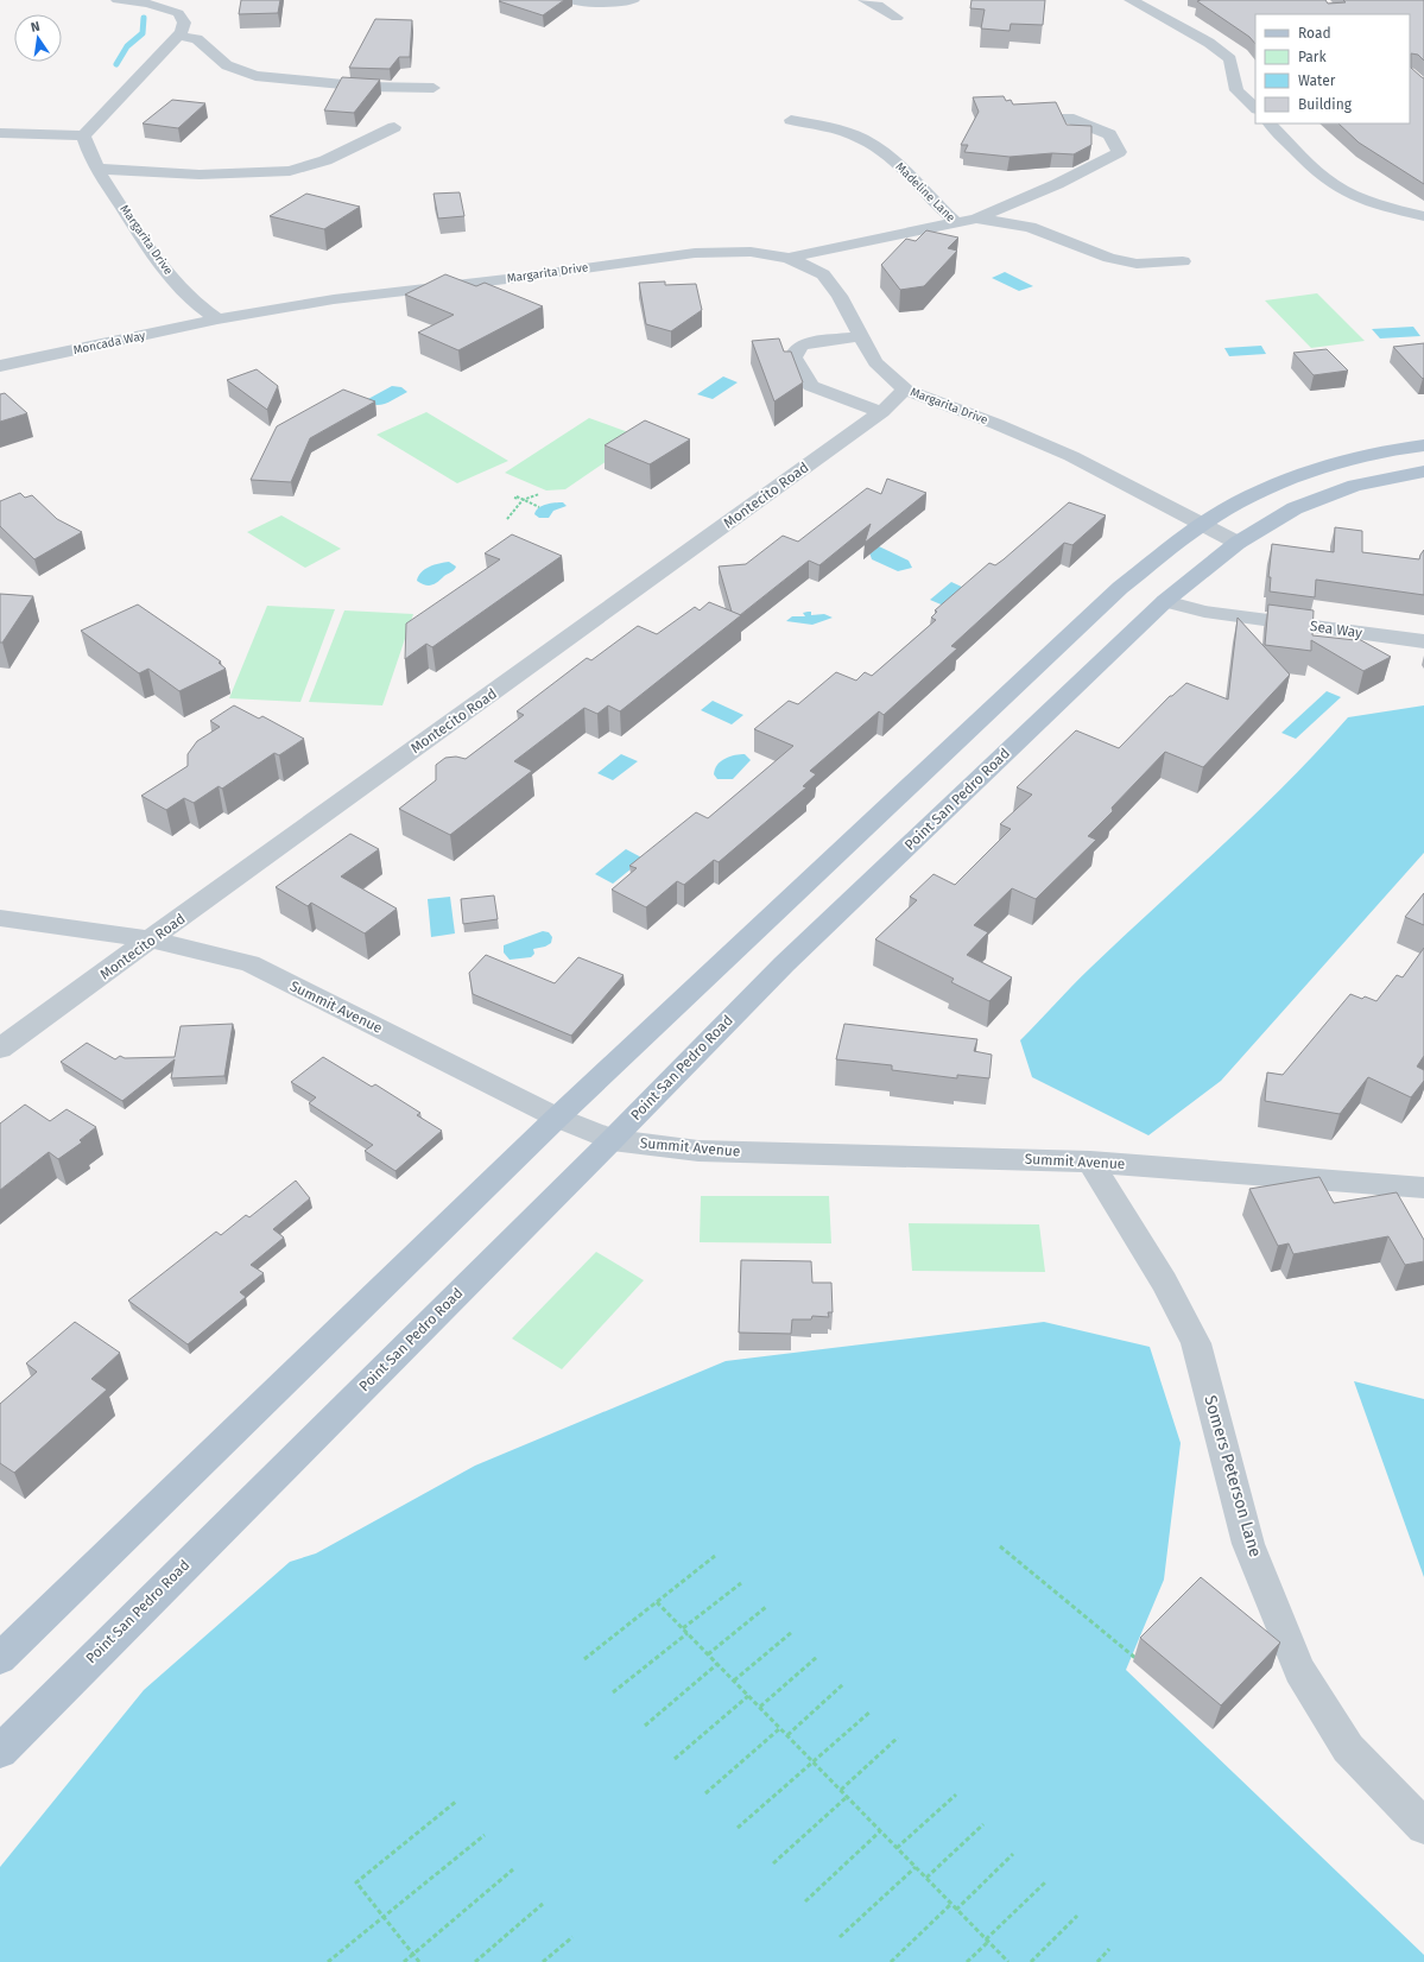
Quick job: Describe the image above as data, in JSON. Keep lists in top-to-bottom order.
{
  "streets": {
    "main road": ["Point San Pedro Road"],
    "street": [
      "Madeline Lane",
      "Margarita Drive",
      "Moncada Way",
      "Montecito Road",
      "Sea Way",
      "Summit Avenue",
      "Somers Peterson Lane"
    ]
  },
  "crossings": [
    ["Madeline Lane", "Margarita Drive"],
    ["Margarita Drive", "Moncada Way"],
    ["Margarita Drive", "Montecito Road"],
    ["Margarita Drive", "Point San Pedro Road"],
    ["Montecito Road", "Summit Avenue"],
    ["Sea Way", "Point San Pedro Road"],
    ["Point San Pedro Road", "Summit Avenue"],
    ["Summit Avenue", "Somers Peterson Lane"]
  ],
  "legend": [
    "Road",
    "Park",
    "Water",
    "Building"
  ],
  "north": "top"
}
